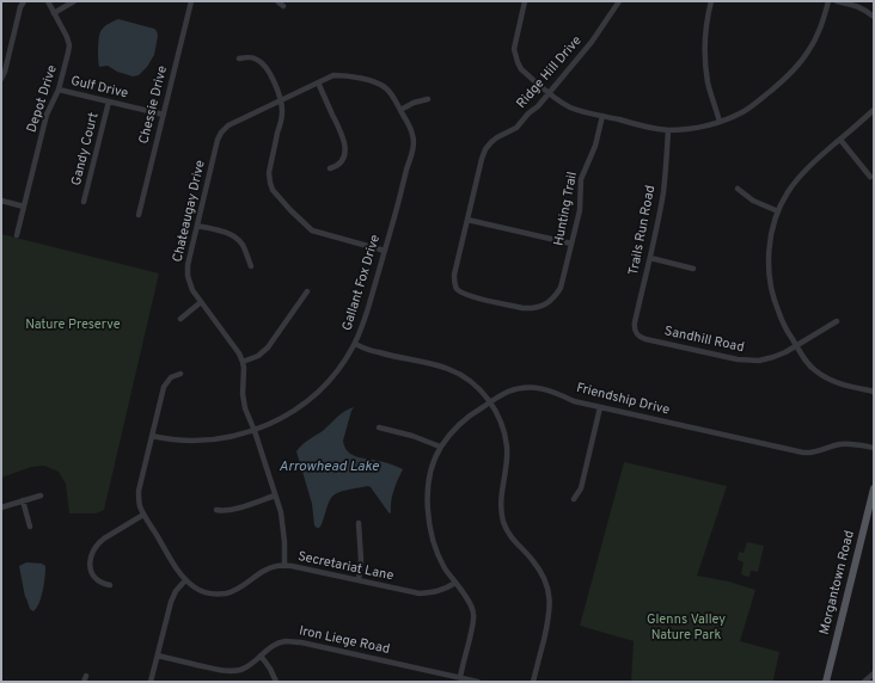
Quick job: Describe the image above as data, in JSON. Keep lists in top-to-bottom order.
{
  "streets": {
    "main road": ["Morgantown Road"],
    "street": [
      "Ridge Hill Drive",
      "Gulf Drive",
      "Depot Drive",
      "Chessie Drive",
      "Gandy Court",
      "Hunting Trail",
      "Chateaugay Drive",
      "Trails Run Road",
      "Gallant Fox Drive",
      "Sandhill Road",
      "Friendship Drive",
      "Secretariat Lane",
      "Iron Liege Road"
    ]
  },
  "crossings": [
    ["Ridge Hill Drive", "Hunting Trail"],
    ["Gulf Drive", "Depot Drive"],
    ["Gulf Drive", "Chessie Drive"],
    ["Gulf Drive", "Gandy Court"],
    ["Chateaugay Drive", "Gallant Fox Drive"],
    ["Chateaugay Drive", "Secretariat Lane"],
    ["Trails Run Road", "Sandhill Road"],
    ["Gallant Fox Drive", "Secretariat Lane"]
  ],
  "water": ["Arrowhead Lake"],
  "parks": ["Nature Preserve", "Glenns Valley Nature Park"]
}
